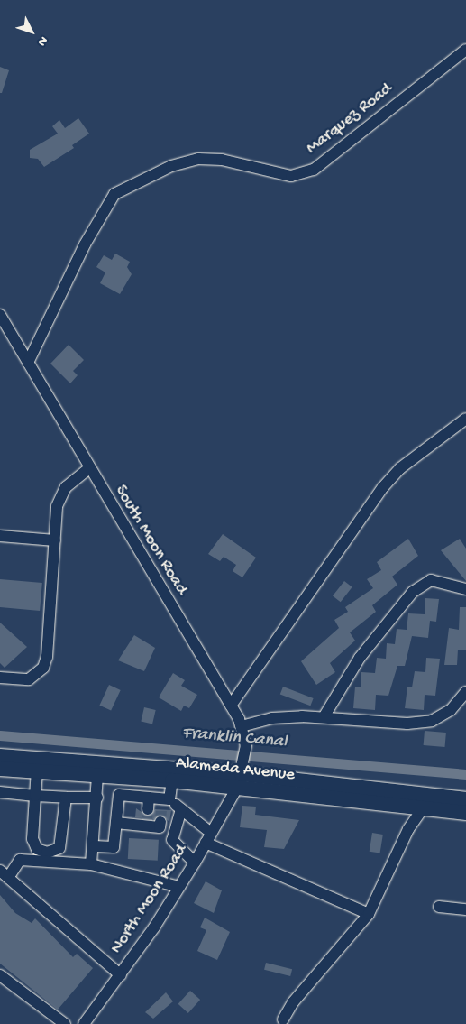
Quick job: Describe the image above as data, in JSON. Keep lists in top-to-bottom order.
{
  "streets": {
    "main road": ["Alameda Avenue"],
    "street": ["Marquez Road", "South Moon Road", "North Moon Road"]
  },
  "crossings": [
    ["Marquez Road", "South Moon Road"],
    ["South Moon Road", "Alameda Avenue"],
    ["South Moon Road", "North Moon Road"],
    ["Alameda Avenue", "North Moon Road"]
  ],
  "water": ["Franklin Canal"],
  "north": "bottom right"
}
